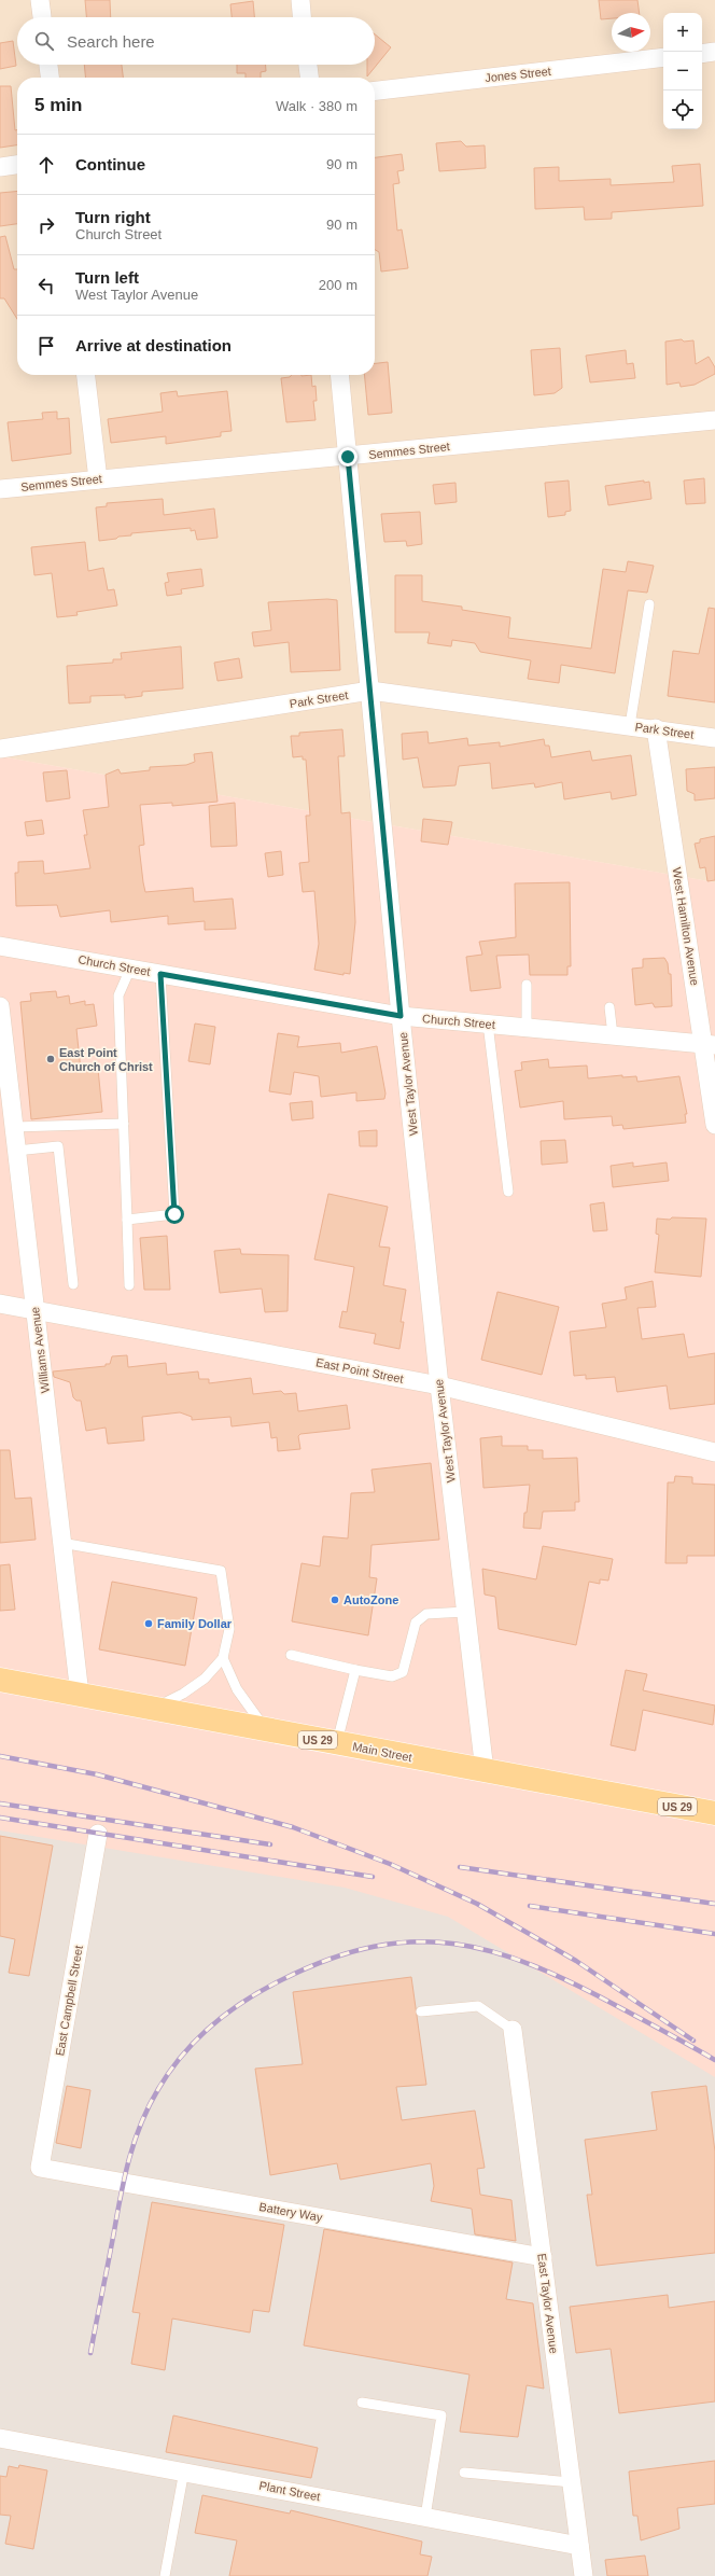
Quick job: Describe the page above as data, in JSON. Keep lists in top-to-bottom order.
{
  "streets": {
    "main road": ["US 29", "Main Street"],
    "street": [
      "Jones Street",
      "Semmes Street",
      "Park Street",
      "West Hamilton Avenue",
      "Church Street",
      "West Taylor Avenue",
      "Williams Avenue",
      "East Point Street",
      "East Campbell Street",
      "Battery Way",
      "East Taylor Avenue",
      "Plant Street"
    ]
  },
  "crossings": [
    ["Semmes Street", "West Taylor Avenue"],
    ["Park Street", "West Hamilton Avenue"],
    ["Park Street", "West Taylor Avenue"],
    ["West Hamilton Avenue", "Church Street"],
    ["Church Street", "West Taylor Avenue"],
    ["West Taylor Avenue", "East Point Street"],
    ["West Taylor Avenue", "Main Street"],
    ["Williams Avenue", "East Point Street"],
    ["Williams Avenue", "Main Street"],
    ["East Campbell Street", "Battery Way"],
    ["Battery Way", "East Taylor Avenue"],
    ["East Taylor Avenue", "Plant Street"]
  ],
  "places": ["East Point Church of Christ", "AutoZone", "Family Dollar"],
  "north": "right",
  "page": {
    "map_buttons": ["+", "−"],
    "search": "Search here",
    "heading": ["5 min", "Walk · 380 m"],
    "list": [
      ["Continue", "90 m"],
      ["Turn right", "Church Street", "90 m"],
      ["Turn left", "West Taylor Avenue", "200 m"],
      "Arrive at destination"
    ]
  }
}
